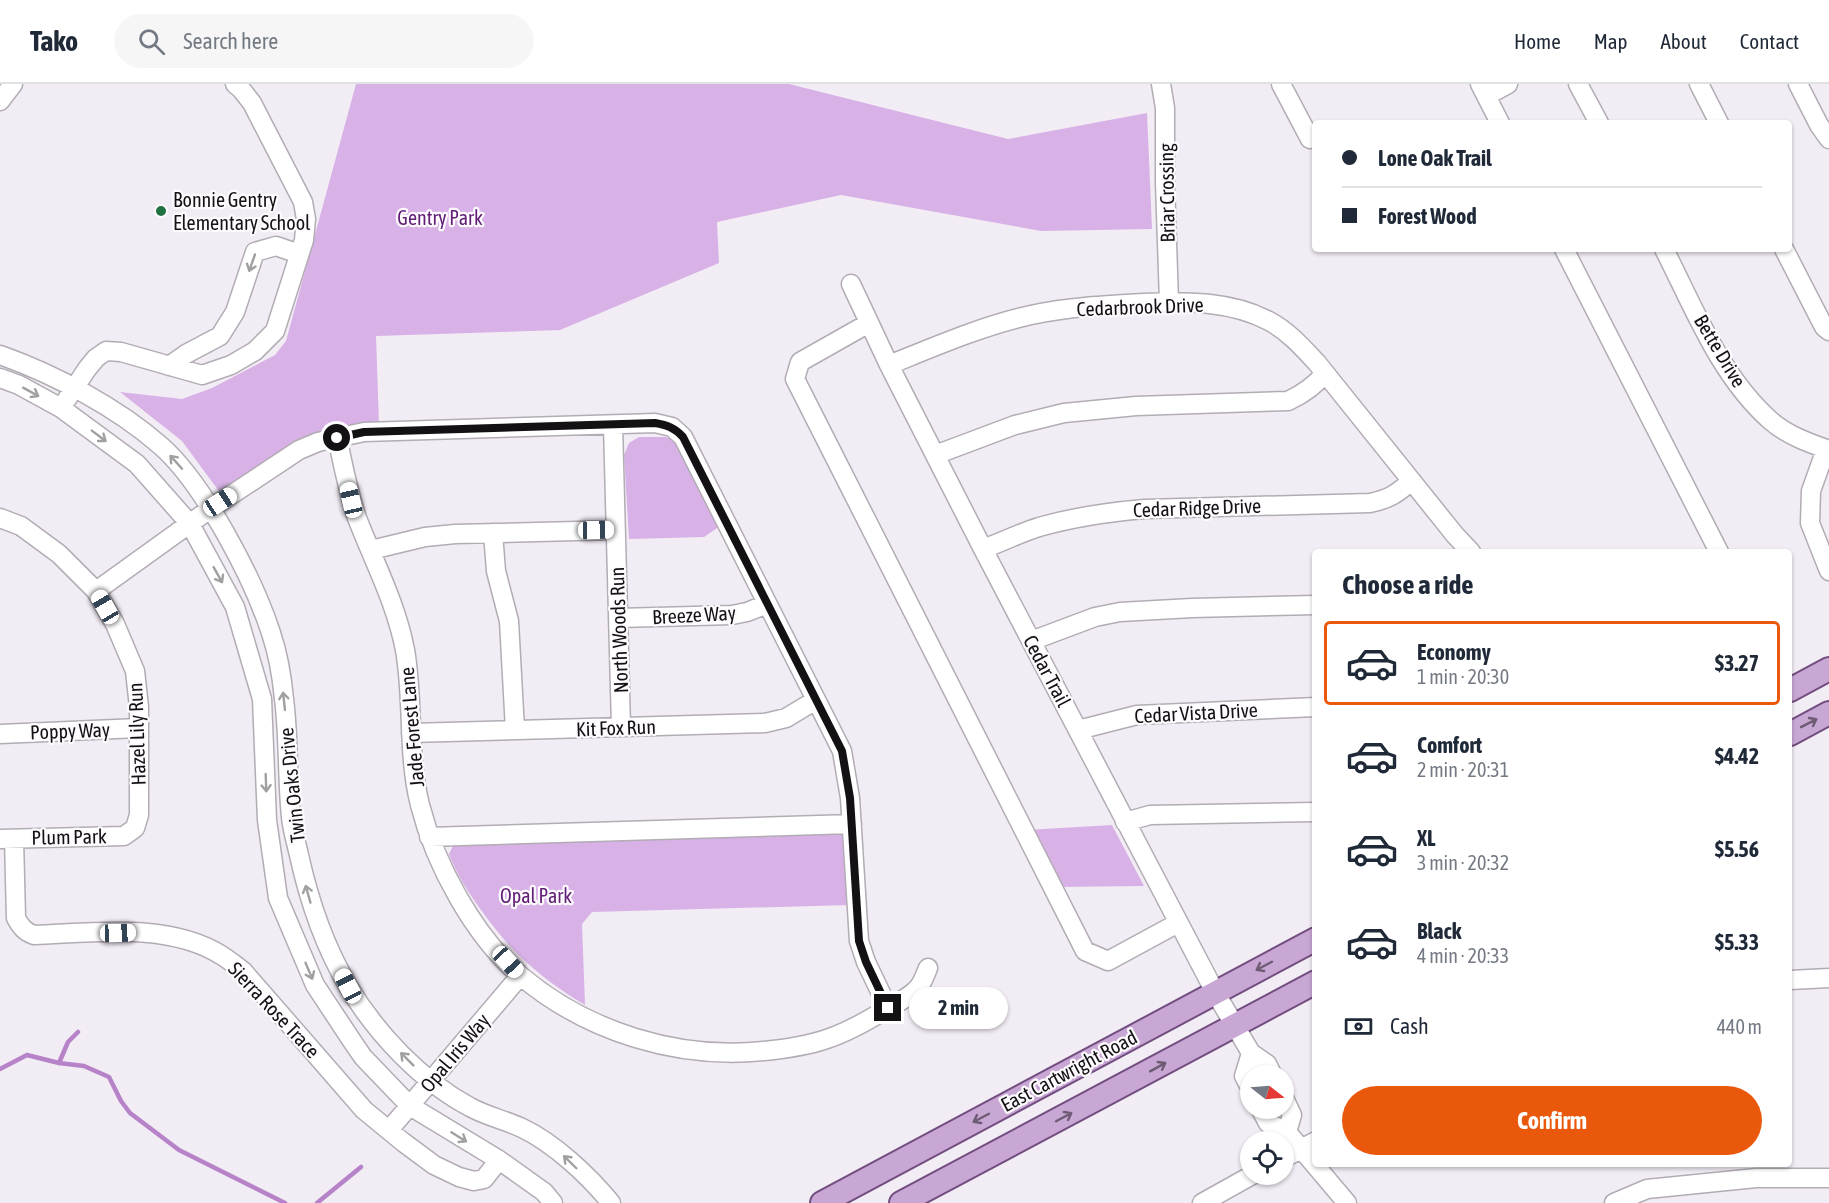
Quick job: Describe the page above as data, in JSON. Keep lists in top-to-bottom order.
{
  "streets": {
    "main road": ["East Cartwright Road"],
    "street": [
      "Briar Crossing",
      "Cedarbrook Drive",
      "Bette Drive",
      "Cedar Ridge Drive",
      "Breeze Way",
      "North Woods Run",
      "Cedar Trail",
      "Cedar Vista Drive",
      "Jade Forest Lane",
      "Kit Fox Run",
      "Poppy Way",
      "Hazel Lily Run",
      "Twin Oaks Drive",
      "Plum Park",
      "Sierra Rose Trace",
      "Opal Iris Way"
    ]
  },
  "crossings": [
    ["Briar Crossing", "Cedarbrook Drive"],
    ["Cedarbrook Drive", "Cedar Ridge Drive"],
    ["Cedarbrook Drive", "Cedar Trail"],
    ["Cedar Ridge Drive", "Cedar Trail"],
    ["Breeze Way", "North Woods Run"],
    ["North Woods Run", "Kit Fox Run"],
    ["Cedar Trail", "Cedar Vista Drive"],
    ["Cedar Trail", "East Cartwright Road"],
    ["Jade Forest Lane", "Kit Fox Run"],
    ["Jade Forest Lane", "Opal Iris Way"],
    ["Poppy Way", "Hazel Lily Run"],
    ["Hazel Lily Run", "Plum Park"],
    ["Twin Oaks Drive", "Sierra Rose Trace"],
    ["Twin Oaks Drive", "Opal Iris Way"],
    ["Plum Park", "Sierra Rose Trace"],
    ["Sierra Rose Trace", "Opal Iris Way"]
  ],
  "parks": ["Gentry Park", "Opal Park"],
  "places": ["Bonnie Gentry Elementary School"],
  "north": "right",
  "page": {
    "header": "Tako",
    "search": "Search here",
    "nav": [
      "Home",
      "Map",
      "About",
      "Contact"
    ],
    "banner": ["Lone Oak Trail", "Forest Wood"],
    "heading": "Choose a ride",
    "list": [
      {
        "name": "Economy",
        "note": "1 min · 20:30",
        "value": "$3.27"
      },
      {
        "name": "Comfort",
        "note": "2 min · 20:31",
        "value": "$4.42"
      },
      {
        "name": "XL",
        "note": "3 min · 20:32",
        "value": "$5.56"
      },
      {
        "name": "Black",
        "note": "4 min · 20:33",
        "value": "$5.33"
      }
    ],
    "bubble": "2 min",
    "pay": ["Cash", "440 m"],
    "buttons": "Confirm"
  }
}
